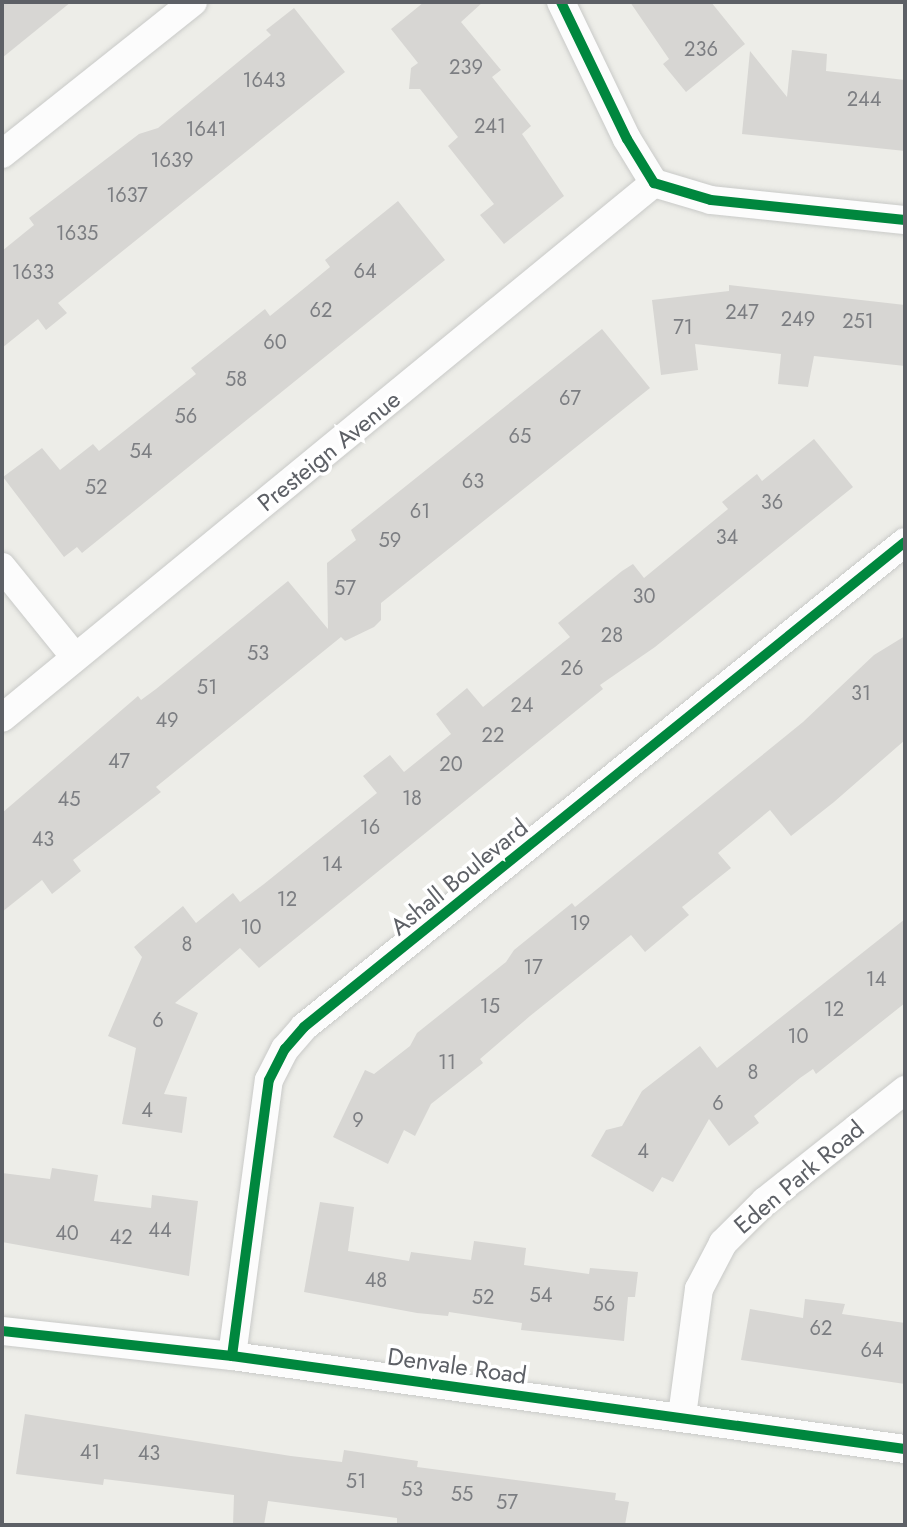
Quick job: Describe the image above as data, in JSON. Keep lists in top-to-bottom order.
{
  "streets": {
    "street": [
      "Presteign Avenue",
      "Ashall Boulevard",
      "Eden Park Road",
      "Denvale Road"
    ]
  },
  "crossings": [
    ["Ashall Boulevard", "Denvale Road"],
    ["Eden Park Road", "Denvale Road"]
  ],
  "house_numbers": [
    "236",
    "239",
    "1643",
    "244",
    "241",
    "1641",
    "1639",
    "1637",
    "1635",
    "64",
    "1633",
    "62",
    "247",
    "249",
    "251",
    "71",
    "60",
    "58",
    "67",
    "56",
    "65",
    "54",
    "63",
    "52",
    "36",
    "61",
    "34",
    "59",
    "57",
    "30",
    "28",
    "53",
    "26",
    "51",
    "31",
    "24",
    "49",
    "22",
    "47",
    "20",
    "18",
    "45",
    "16",
    "43",
    "14",
    "12",
    "19",
    "10",
    "8",
    "17",
    "14",
    "15",
    "12",
    "6",
    "10",
    "11",
    "8",
    "6",
    "4",
    "9",
    "4",
    "44",
    "40",
    "42",
    "48",
    "54",
    "52",
    "56",
    "62",
    "64",
    "41",
    "43",
    "51",
    "53",
    "55",
    "57"
  ]
}
